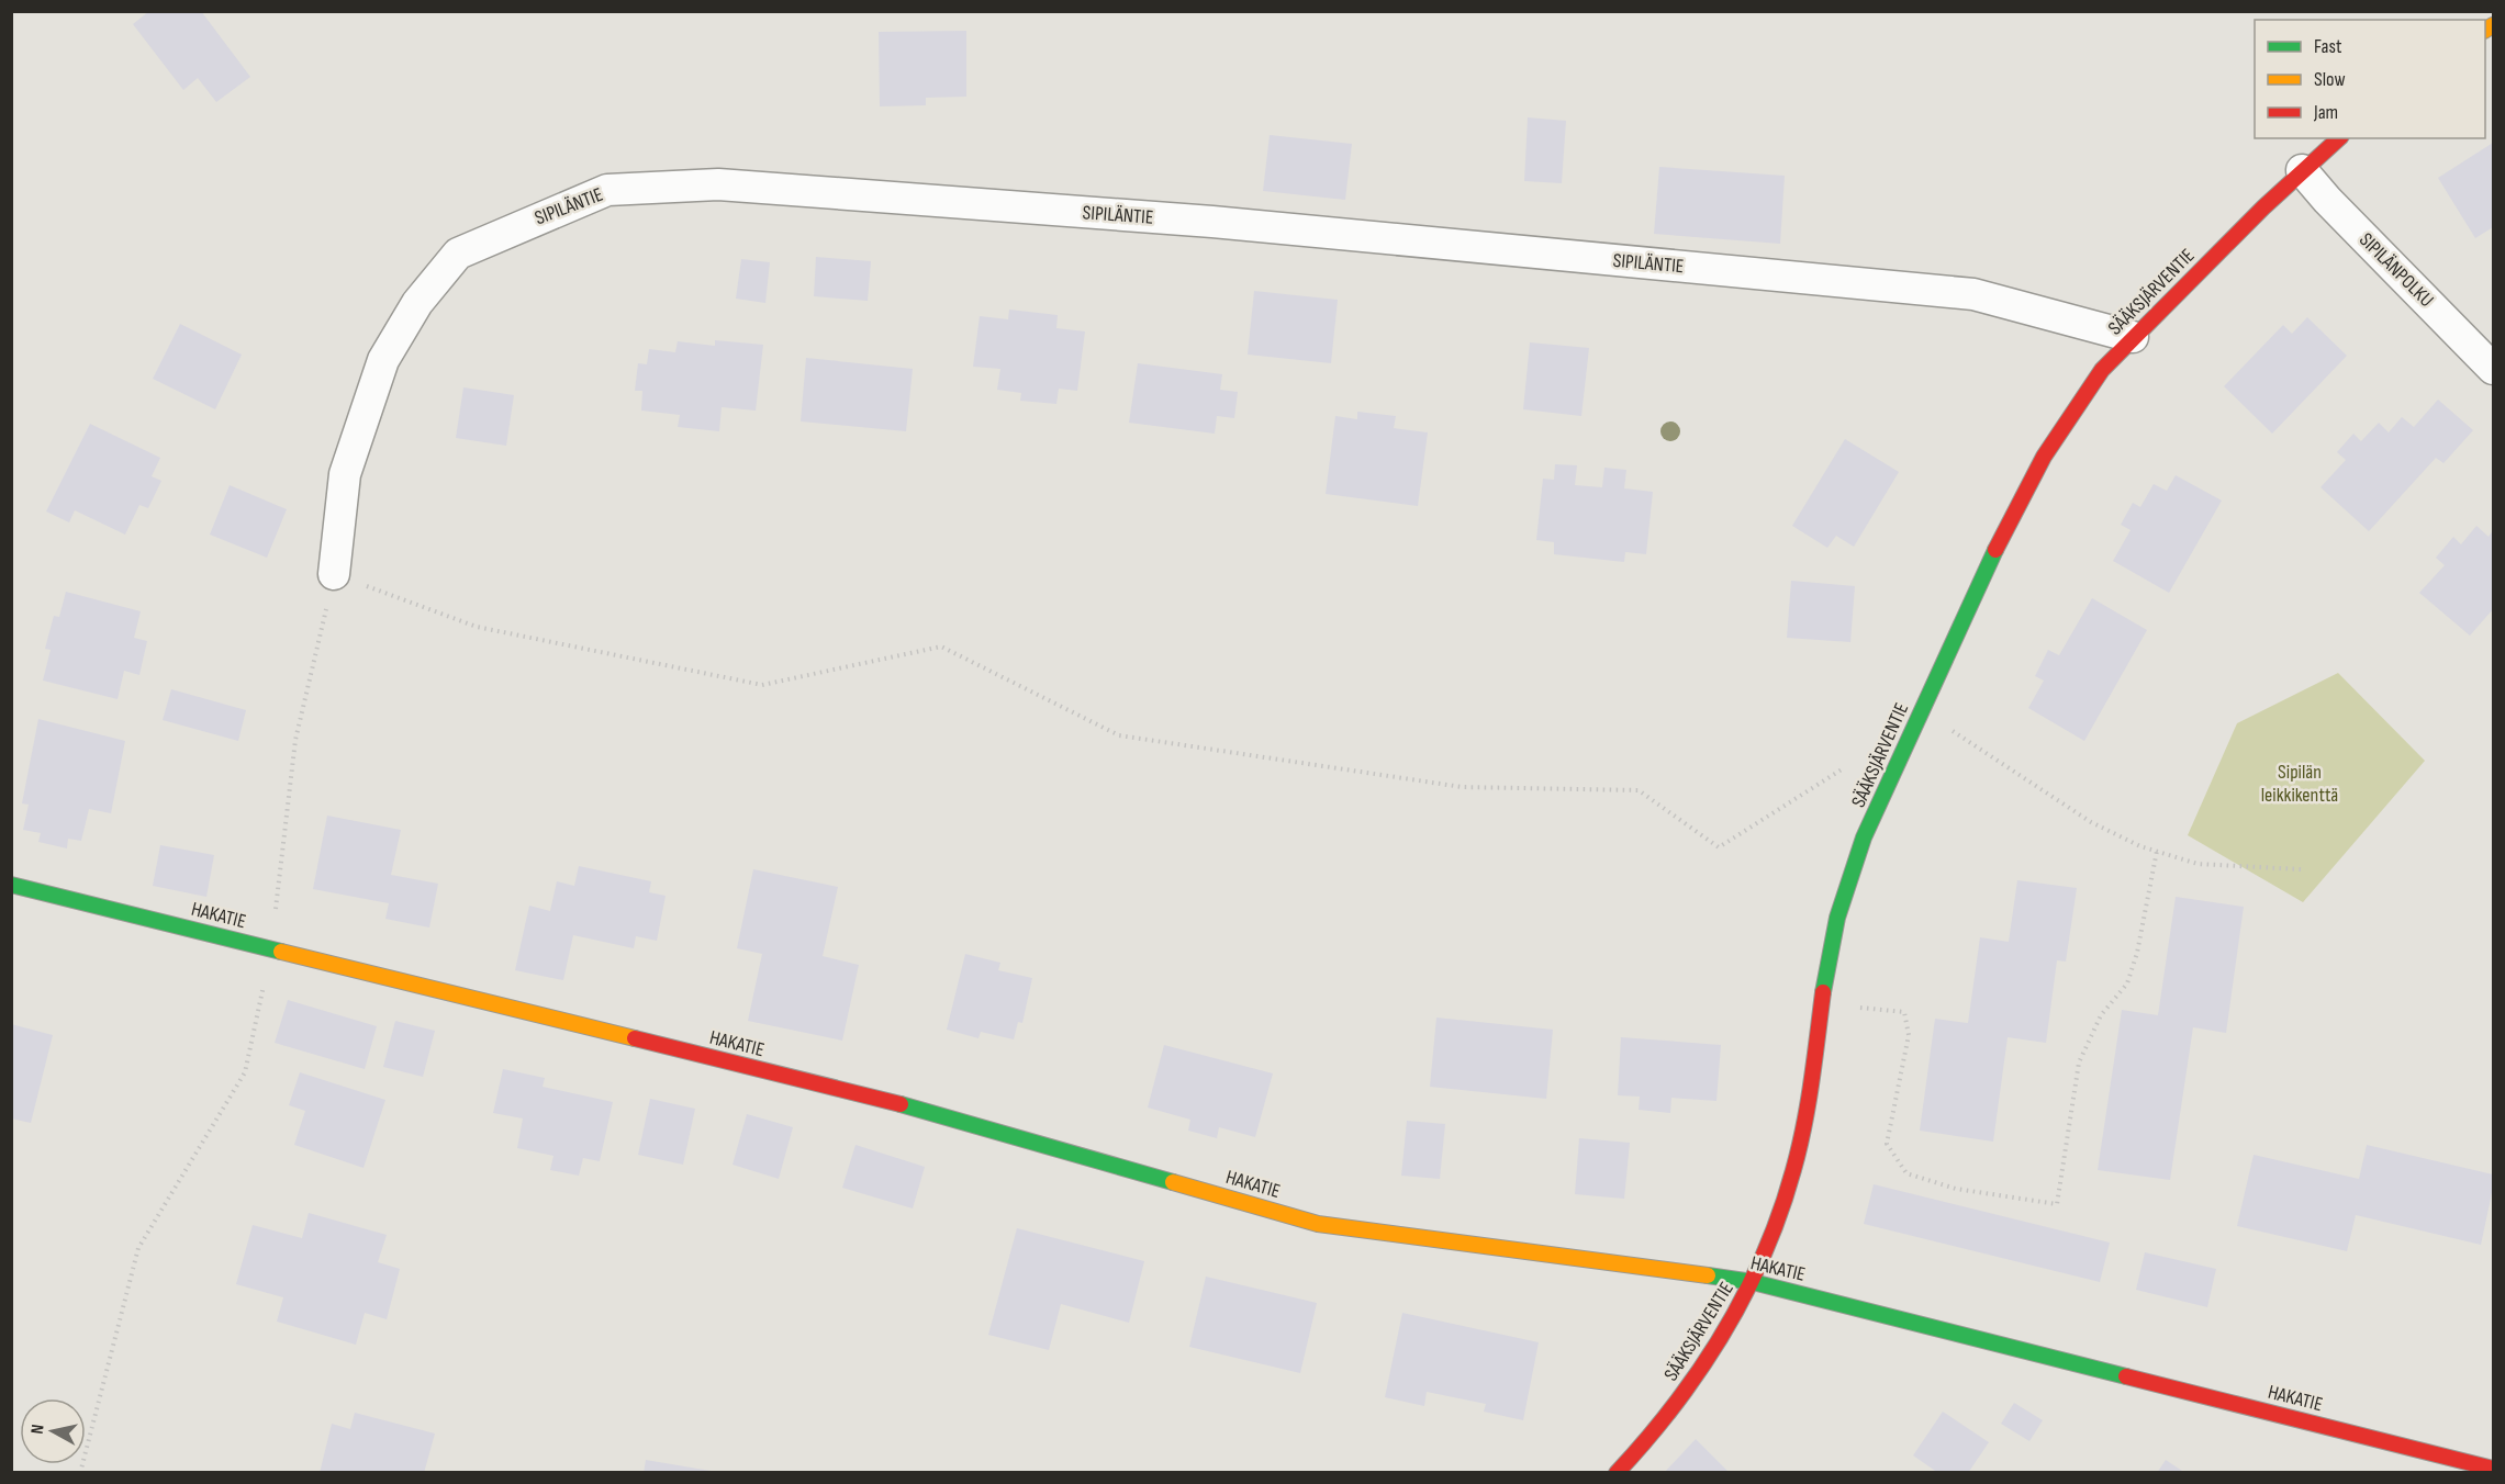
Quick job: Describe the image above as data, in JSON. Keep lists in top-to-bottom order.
{
  "streets": {
    "street": [
      "SIPILÄNTIE",
      "SIPILÄNPOLKU",
      "SÄÄKSJÄRVENTIE",
      "HAKATIE"
    ]
  },
  "crossings": [
    ["SIPILÄNTIE", "SÄÄKSJÄRVENTIE"],
    ["SIPILÄNPOLKU", "SÄÄKSJÄRVENTIE"],
    ["SÄÄKSJÄRVENTIE", "HAKATIE"]
  ],
  "parks": ["Sipilän leikkikenttä"],
  "legend": ["Fast", "Slow", "Jam"],
  "north": "left"
}
